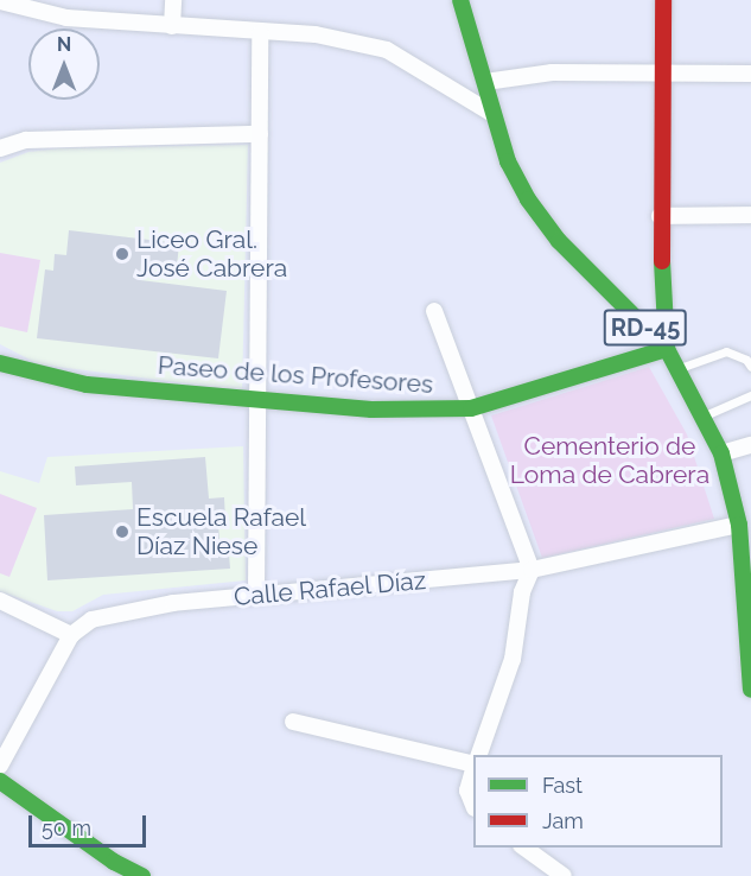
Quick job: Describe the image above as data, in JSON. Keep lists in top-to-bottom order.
{
  "streets": {
    "street": ["RD-45", "Paseo de los Profesores", "Calle Rafael Díaz"]
  },
  "crossings": [
    ["RD-45", "Paseo de los Profesores"],
    ["RD-45", "Calle Rafael Díaz"]
  ],
  "parks": ["Cementerio de Loma de Cabrera"],
  "places": ["Liceo Gral. José Cabrera", "Escuela Rafael Díaz Niese"],
  "legend": ["Fast", "Jam"],
  "scale_bar": "50 m",
  "north": "top"
}
